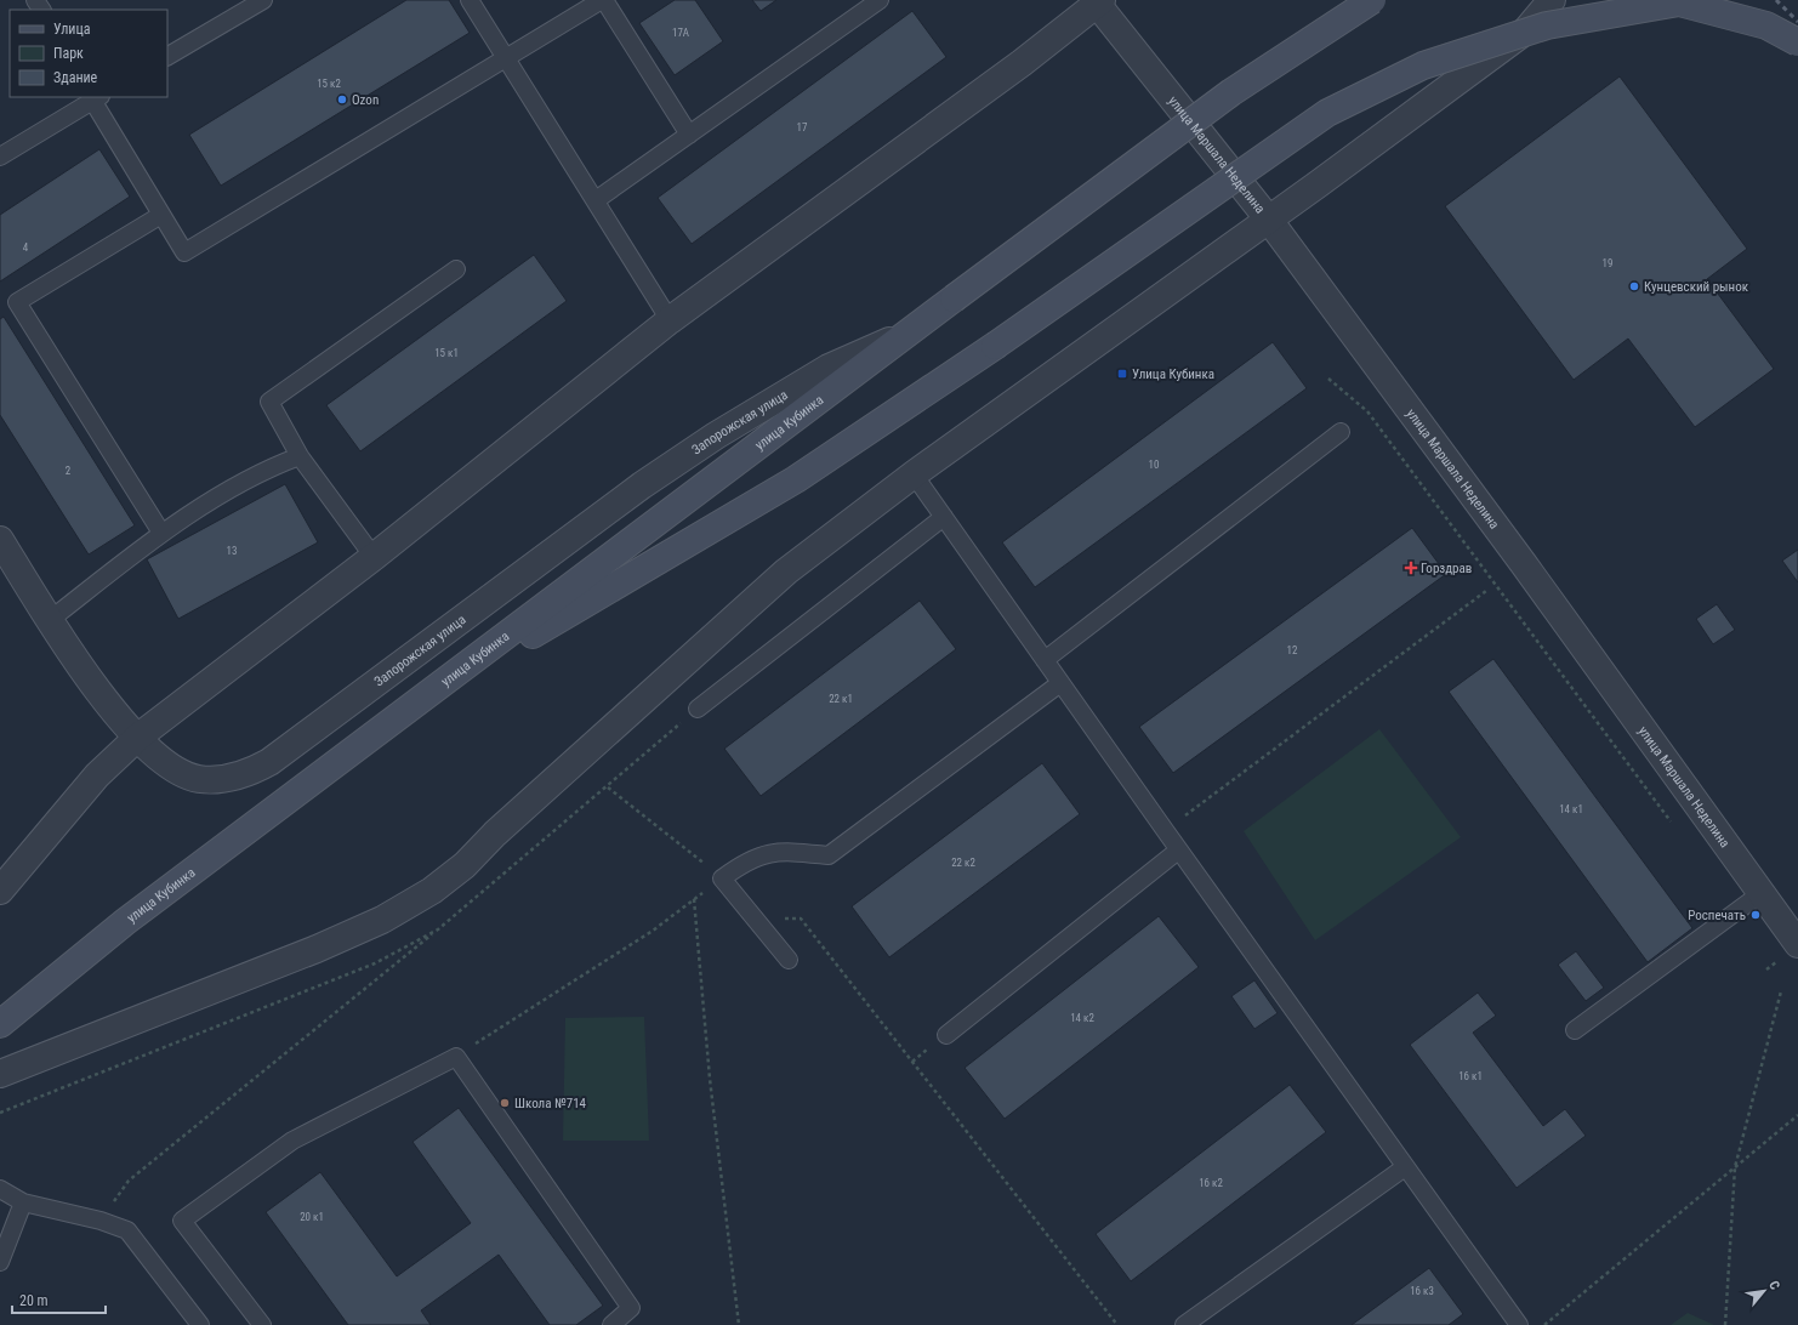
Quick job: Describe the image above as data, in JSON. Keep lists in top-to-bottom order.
{
  "streets": {
    "main road": ["улица Кубинка"],
    "street": ["улица Маршала Неделина", "Запорожская улица"]
  },
  "crossings": [
    ["Запорожская улица", "улица Кубинка"]
  ],
  "places": {
    "other": [
      "Ozon",
      "Кунцевский рынок",
      "Роспечать",
      "Школа №714"
    ],
    "transit": ["Улица Кубинка"],
    "health": ["Горздрав"]
  },
  "house_numbers": [
    "17А",
    "15 к2",
    "17",
    "4",
    "19",
    "15 к1",
    "10",
    "2",
    "13",
    "12",
    "22 к1",
    "14 к1",
    "22 к2",
    "14 к2",
    "16 к1",
    "16 к2",
    "20 к1",
    "16 к3"
  ],
  "legend": ["Улица", "Парк", "Здание"],
  "scale_bar": "20 m",
  "north": "top right"
}
